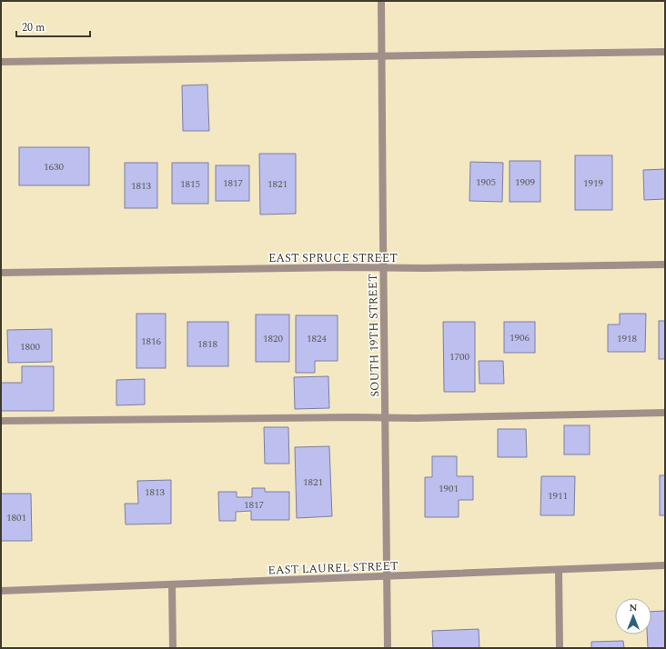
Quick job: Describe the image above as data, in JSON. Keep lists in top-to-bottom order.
{
  "streets": {
    "street": ["EAST SPRUCE STREET", "SOUTH 19TH STREET", "EAST LAUREL STREET"]
  },
  "crossings": [
    ["EAST SPRUCE STREET", "SOUTH 19TH STREET"],
    ["SOUTH 19TH STREET", "EAST LAUREL STREET"]
  ],
  "house_numbers": [
    "1630",
    "1905",
    "1909",
    "1817",
    "1919",
    "1815",
    "1821",
    "1813",
    "1906",
    "1820",
    "1824",
    "1918",
    "1816",
    "1818",
    "1800",
    "1700",
    "1821",
    "1901",
    "1813",
    "1911",
    "1817",
    "1801"
  ],
  "scale_bar": "20 m",
  "north": "top"
}
